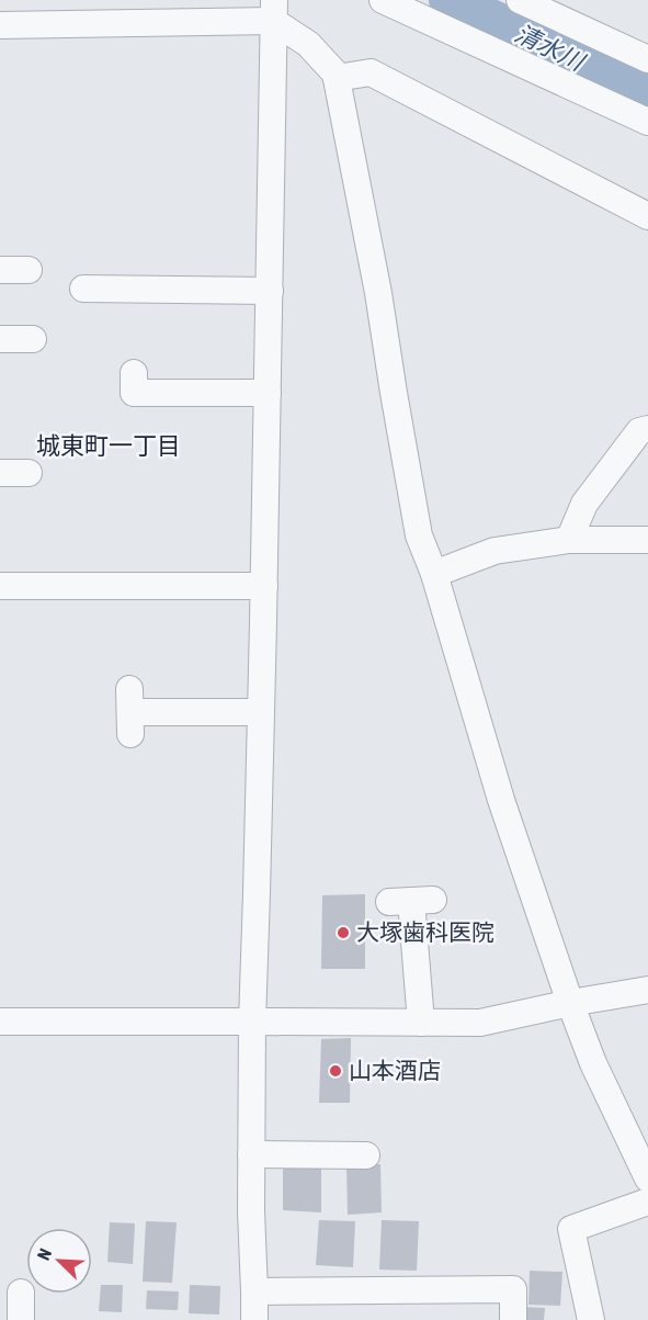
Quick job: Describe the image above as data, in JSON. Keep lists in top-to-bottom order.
{
  "districts": ["城東町一丁目"],
  "water": ["清水川"],
  "places": ["大塚歯科医院", "山本酒店"],
  "north": "top left"
}
